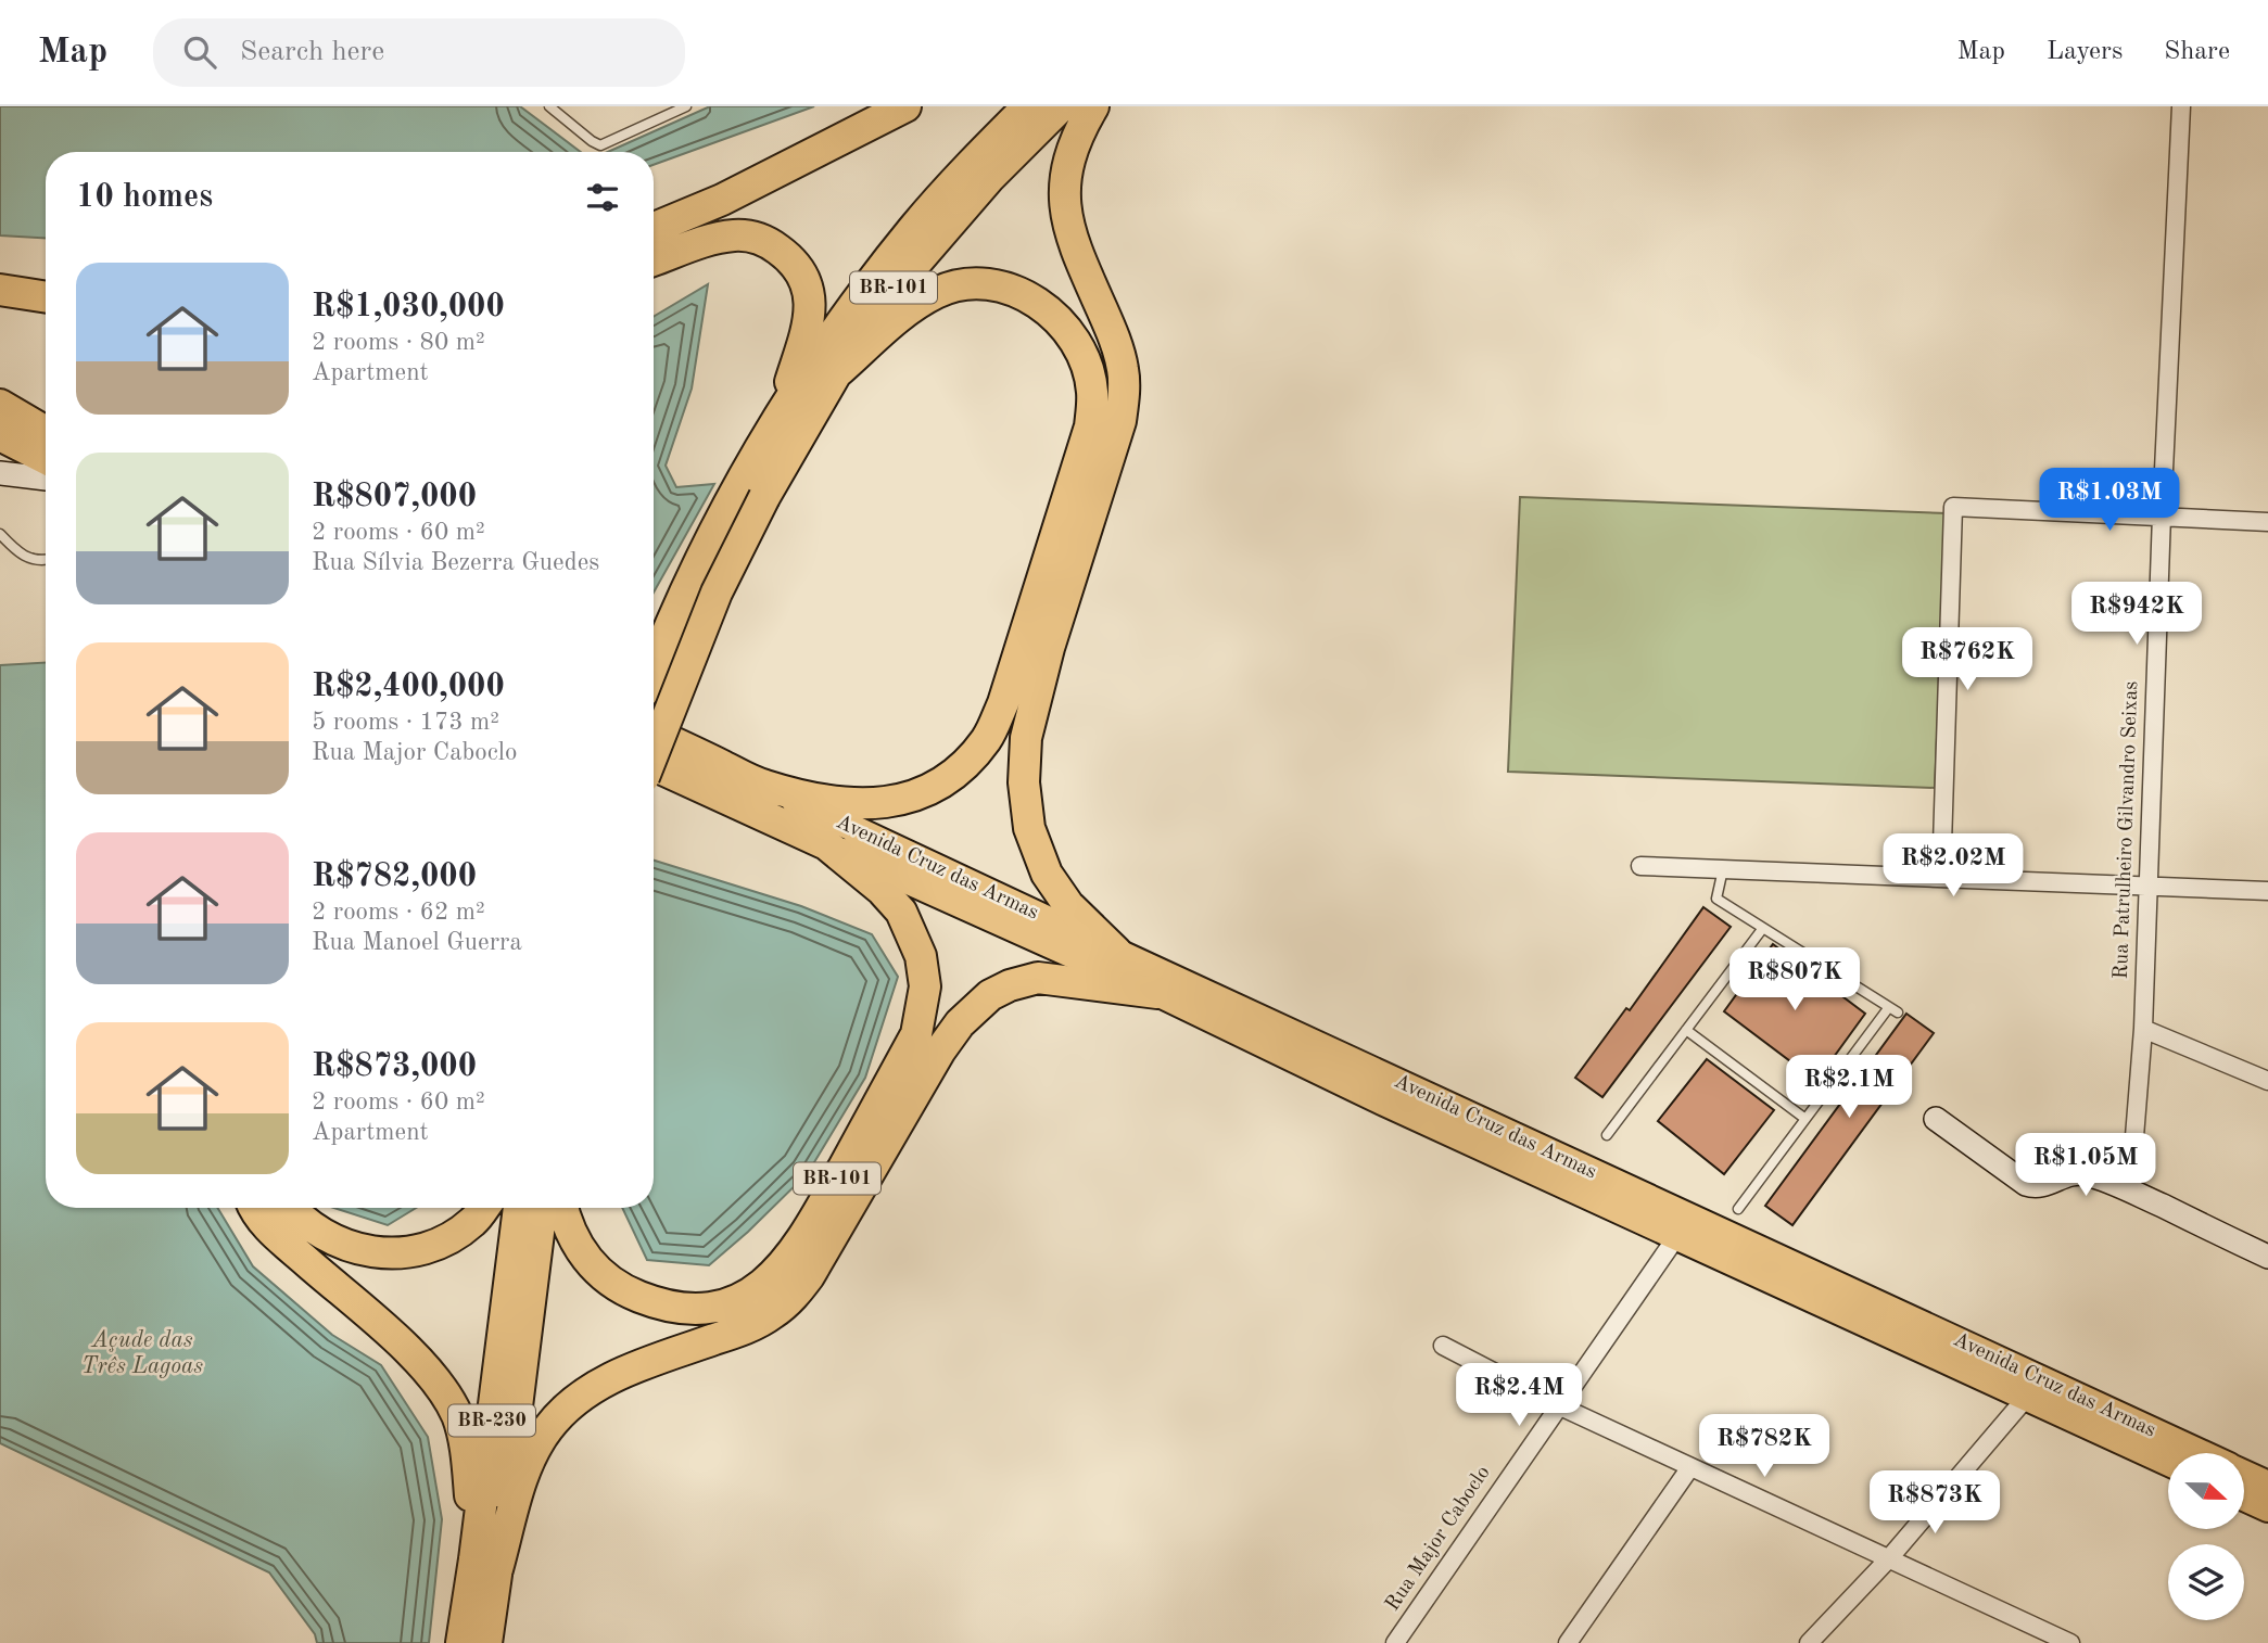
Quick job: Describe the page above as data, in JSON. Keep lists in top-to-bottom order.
{
  "streets": {
    "highway": ["BR-101", "BR-230"],
    "main road": ["Avenida Cruz das Armas"],
    "street": ["Rua Patrulheiro Gilvandro Seixas", "Rua Major Caboclo"]
  },
  "crossings": [
    ["BR-101", "Avenida Cruz das Armas"],
    ["Avenida Cruz das Armas", "Rua Major Caboclo"]
  ],
  "water": ["Açude das Três Lagoas"],
  "north": "right",
  "page": {
    "header": "Map",
    "search": "Search here",
    "nav": ["Map", "Layers", "Share"],
    "heading": "10 homes",
    "list": [
      {
        "name": "R$1,030,000",
        "note": "2 rooms · 80 m² · Apartment"
      },
      {
        "name": "R$807,000",
        "note": "2 rooms · 60 m² · Rua Sílvia Bezerra Guedes"
      },
      {
        "name": "R$2,400,000",
        "note": "5 rooms · 173 m² · Rua Major Caboclo"
      },
      {
        "name": "R$782,000",
        "note": "2 rooms · 62 m² · Rua Manoel Guerra"
      },
      {
        "name": "R$873,000",
        "note": "2 rooms · 60 m² · Apartment"
      }
    ],
    "price": [
      "R$1.03M",
      "R$942K",
      "R$762K",
      "R$2.02M",
      "R$807K",
      "R$2.1M",
      "R$1.05M",
      "R$2.4M",
      "R$782K",
      "R$873K"
    ]
  }
}
